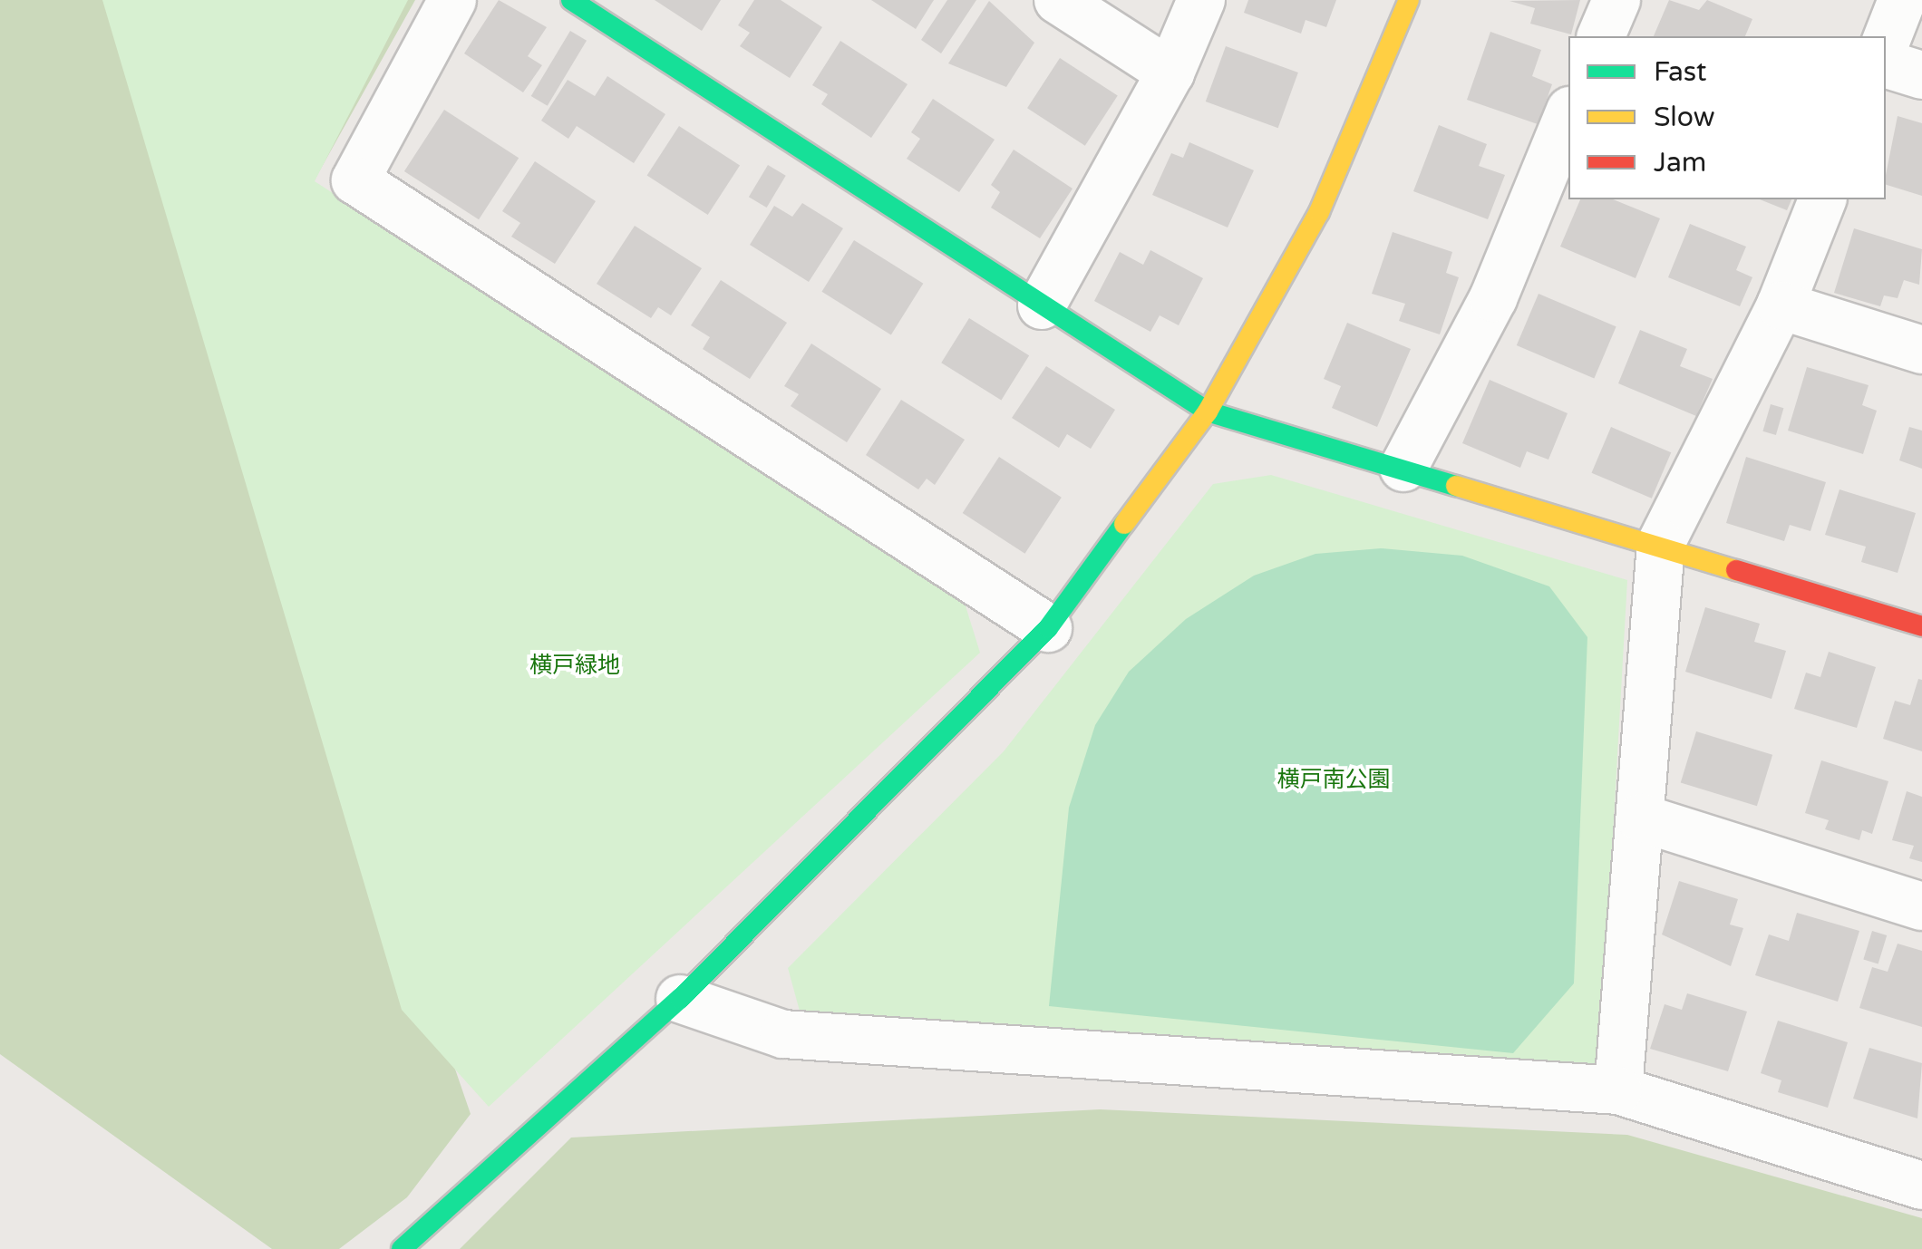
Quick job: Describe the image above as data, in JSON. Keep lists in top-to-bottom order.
{
  "parks": ["横戸緑地", "横戸南公園"],
  "legend": ["Fast", "Slow", "Jam"]
}
